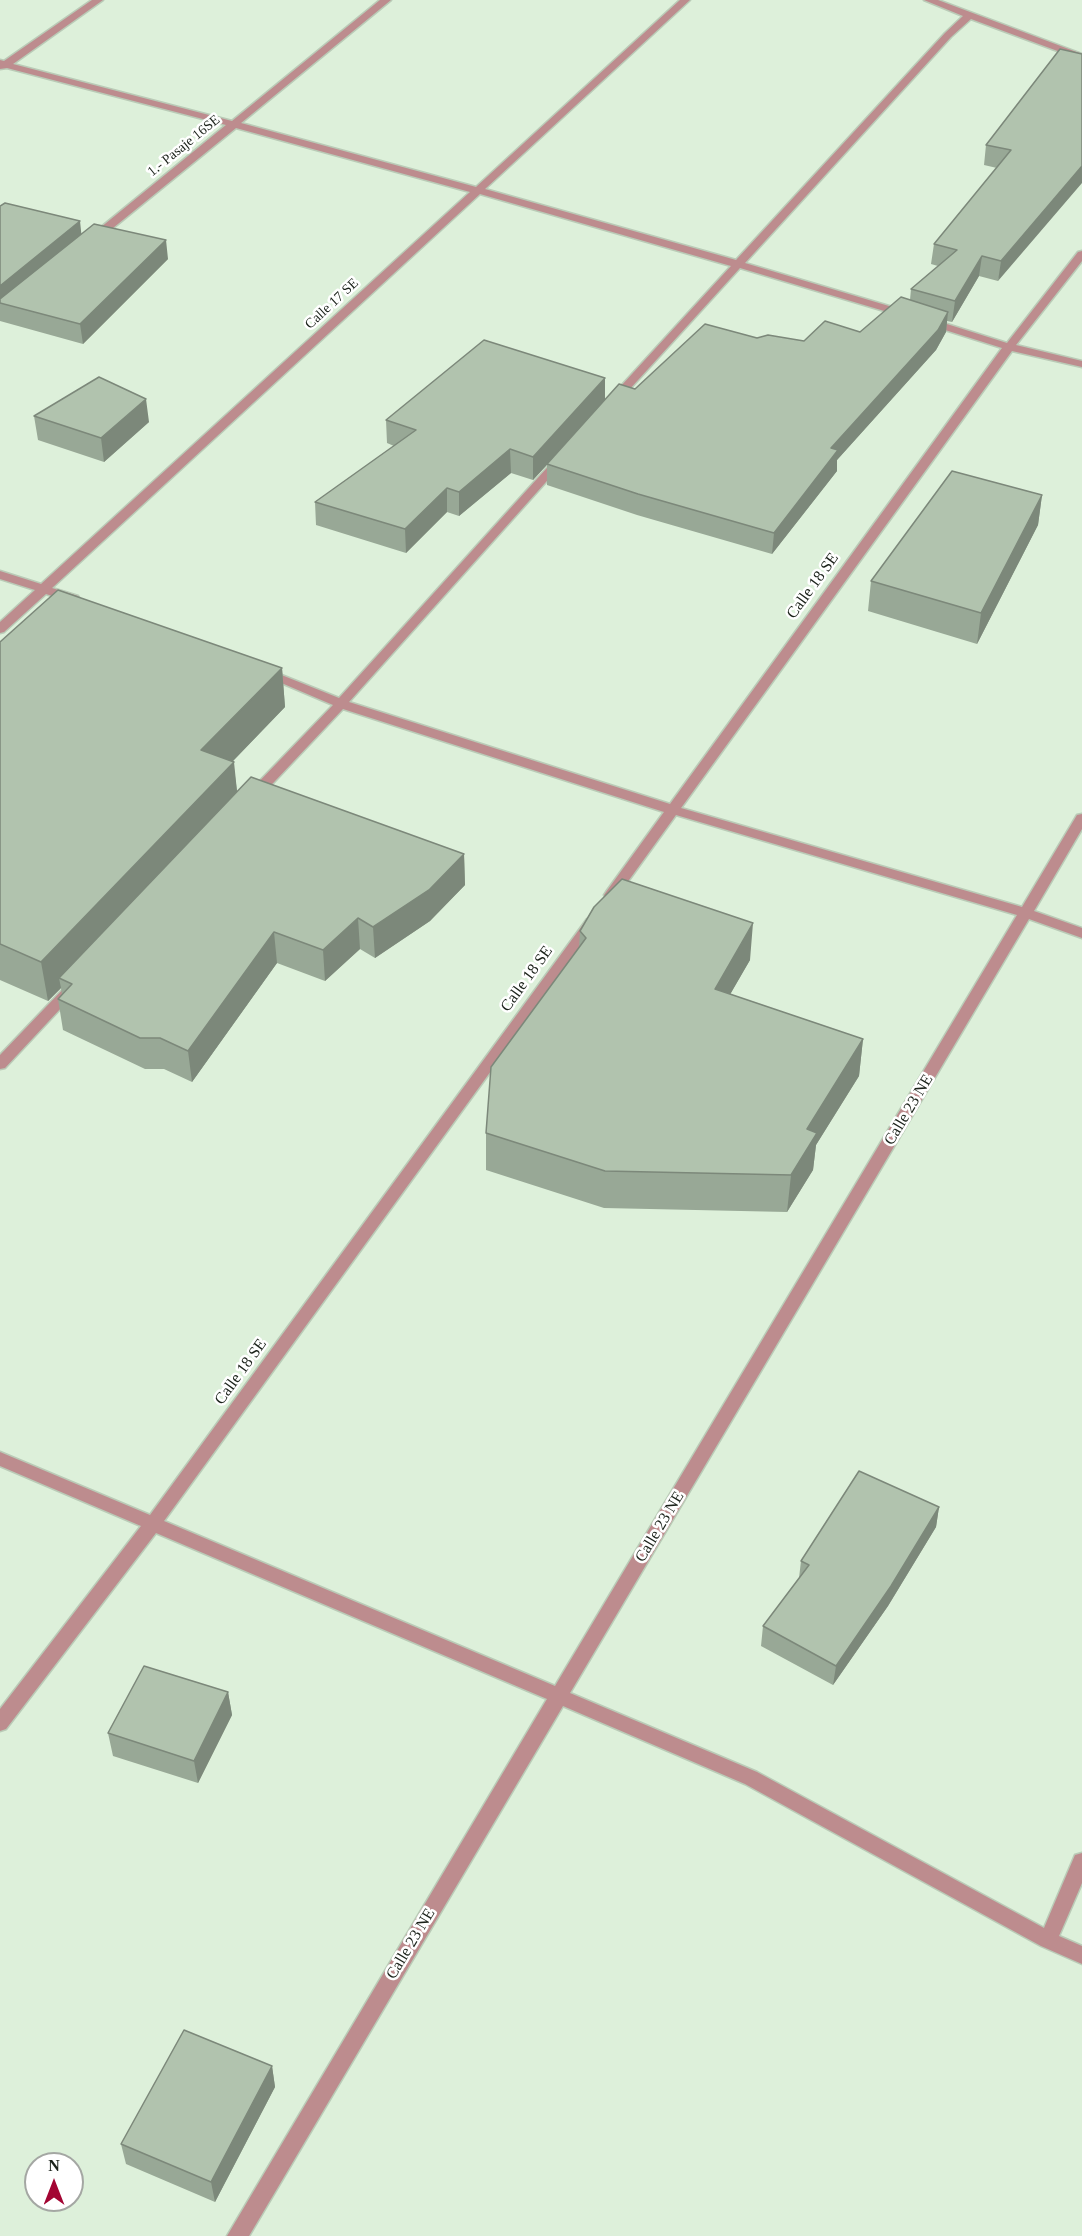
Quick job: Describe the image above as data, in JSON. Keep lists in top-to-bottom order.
{
  "streets": {
    "street": [
      "1.- Pasaje 16SE",
      "Calle 17 SE",
      "Calle 18 SE",
      "Calle 23 NE"
    ]
  },
  "north": "top"
}
